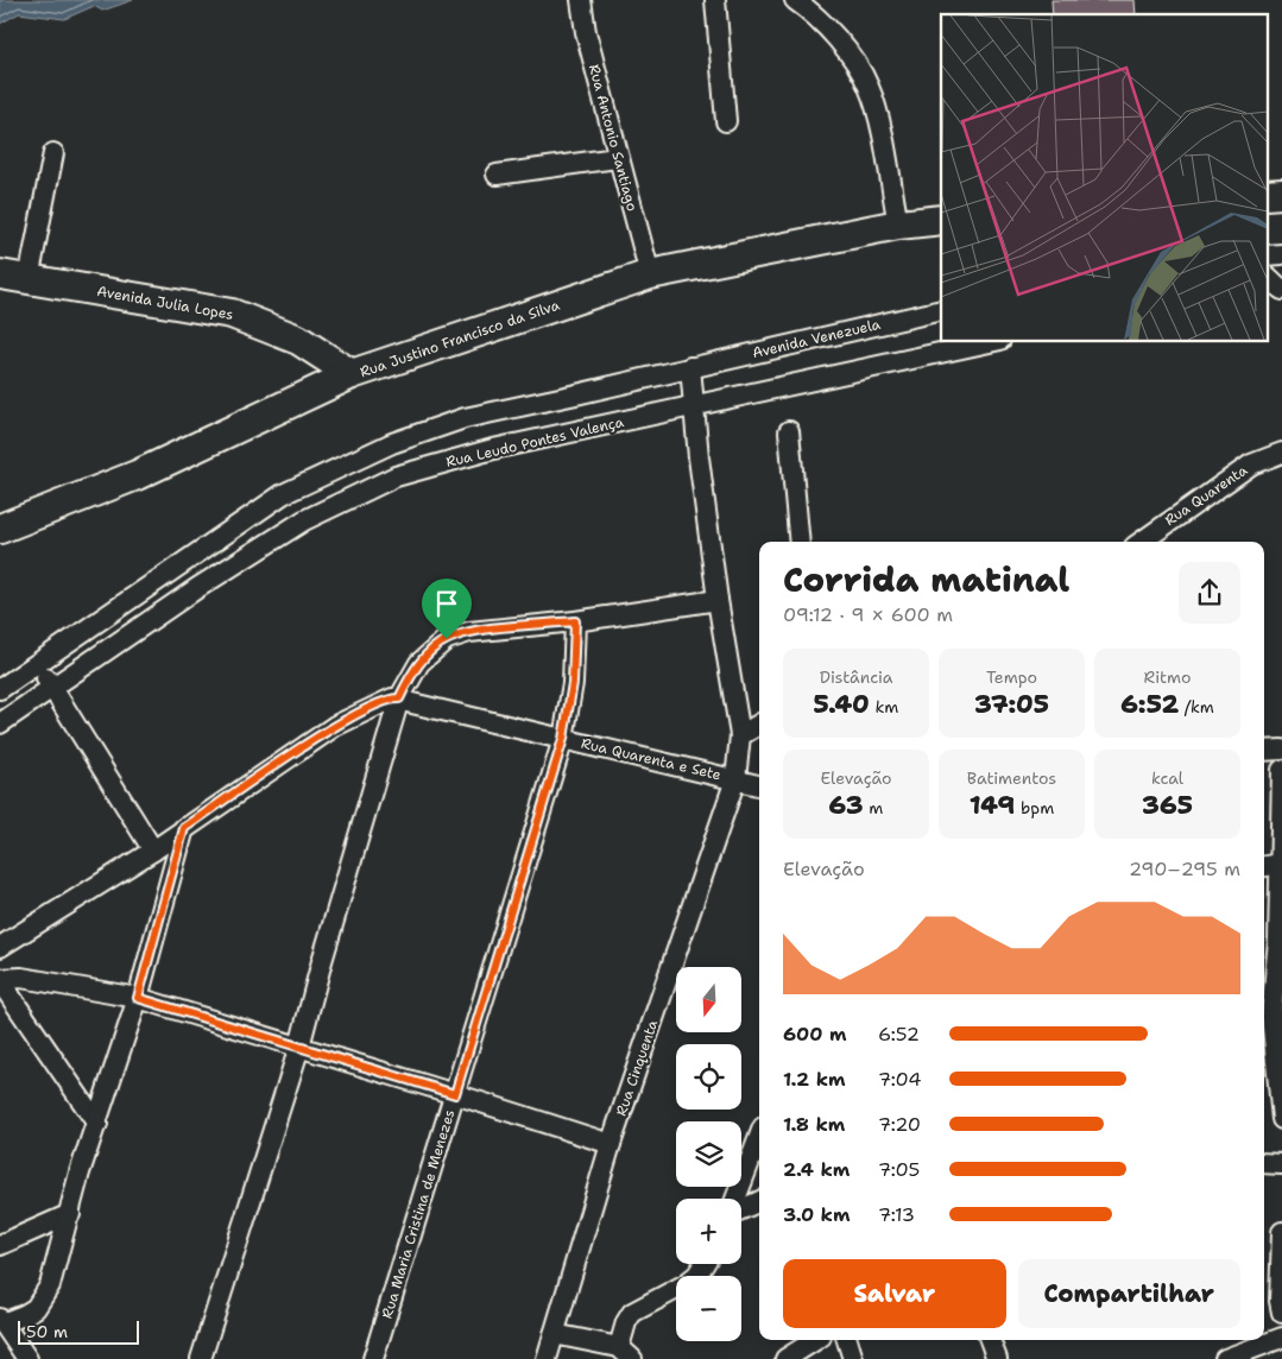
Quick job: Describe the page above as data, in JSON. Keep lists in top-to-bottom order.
{
  "streets": {
    "main road": ["Avenida Julia Lopes", "Rua Justino Francisco da Silva"],
    "street": [
      "Rua Antonio Santiago",
      "Avenida Venezuela",
      "Rua Leudo Pontes Valença",
      "Rua Quarenta",
      "Rua Quarenta e Sete",
      "Rua Cinquenta",
      "Rua Maria Cristina de Menezes"
    ]
  },
  "crossings": [
    ["Rua Antonio Santiago", "Rua Justino Francisco da Silva"],
    ["Avenida Julia Lopes", "Rua Justino Francisco da Silva"],
    ["Avenida Venezuela", "Rua Cinquenta"],
    ["Rua Leudo Pontes Valença", "Rua Cinquenta"],
    ["Rua Quarenta e Sete", "Rua Cinquenta"],
    ["Rua Quarenta e Sete", "Rua Maria Cristina de Menezes"]
  ],
  "scale_bar": "50 m",
  "north": "bottom",
  "page": {
    "heading": ["Corrida matinal", "09:12 · 9 × 600 m"],
    "stats": [
      ["Distância", "5.40 km"],
      ["Tempo", "37:05"],
      ["Ritmo", "6:52 /km"],
      ["Elevação", "63 m"],
      ["Batimentos", "149 bpm"],
      ["kcal", "365"]
    ],
    "chart": ["Elevação", "290–295 m"],
    "map_buttons": ["+", "−"],
    "list": [
      {
        "name": "600 m",
        "note": "6:52"
      },
      {
        "name": "1.2 km",
        "note": "7:04"
      },
      {
        "name": "1.8 km",
        "note": "7:20"
      },
      {
        "name": "2.4 km",
        "note": "7:05"
      },
      {
        "name": "3.0 km",
        "note": "7:13"
      }
    ],
    "buttons": ["Salvar", "Compartilhar"],
    "scale": "50 m"
  }
}
